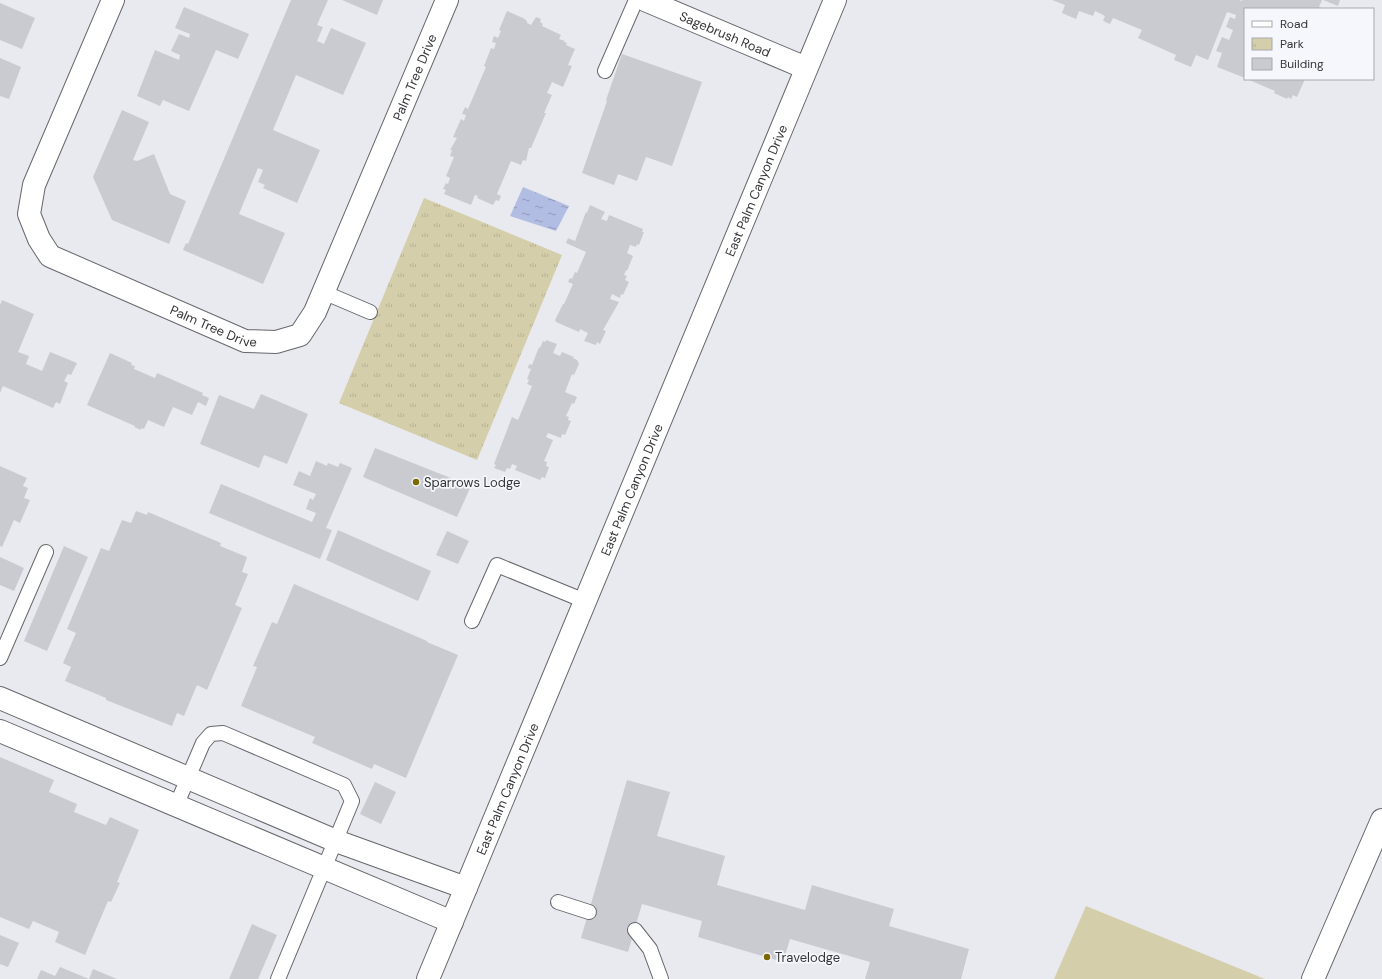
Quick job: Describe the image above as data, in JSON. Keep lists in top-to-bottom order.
{
  "streets": {
    "street": ["Sagebrush Road", "Palm Tree Drive", "East Palm Canyon Drive"]
  },
  "crossings": [
    ["Sagebrush Road", "East Palm Canyon Drive"]
  ],
  "places": ["Sparrows Lodge", "Travelodge"],
  "legend": ["Road", "Park", "Building"]
}
